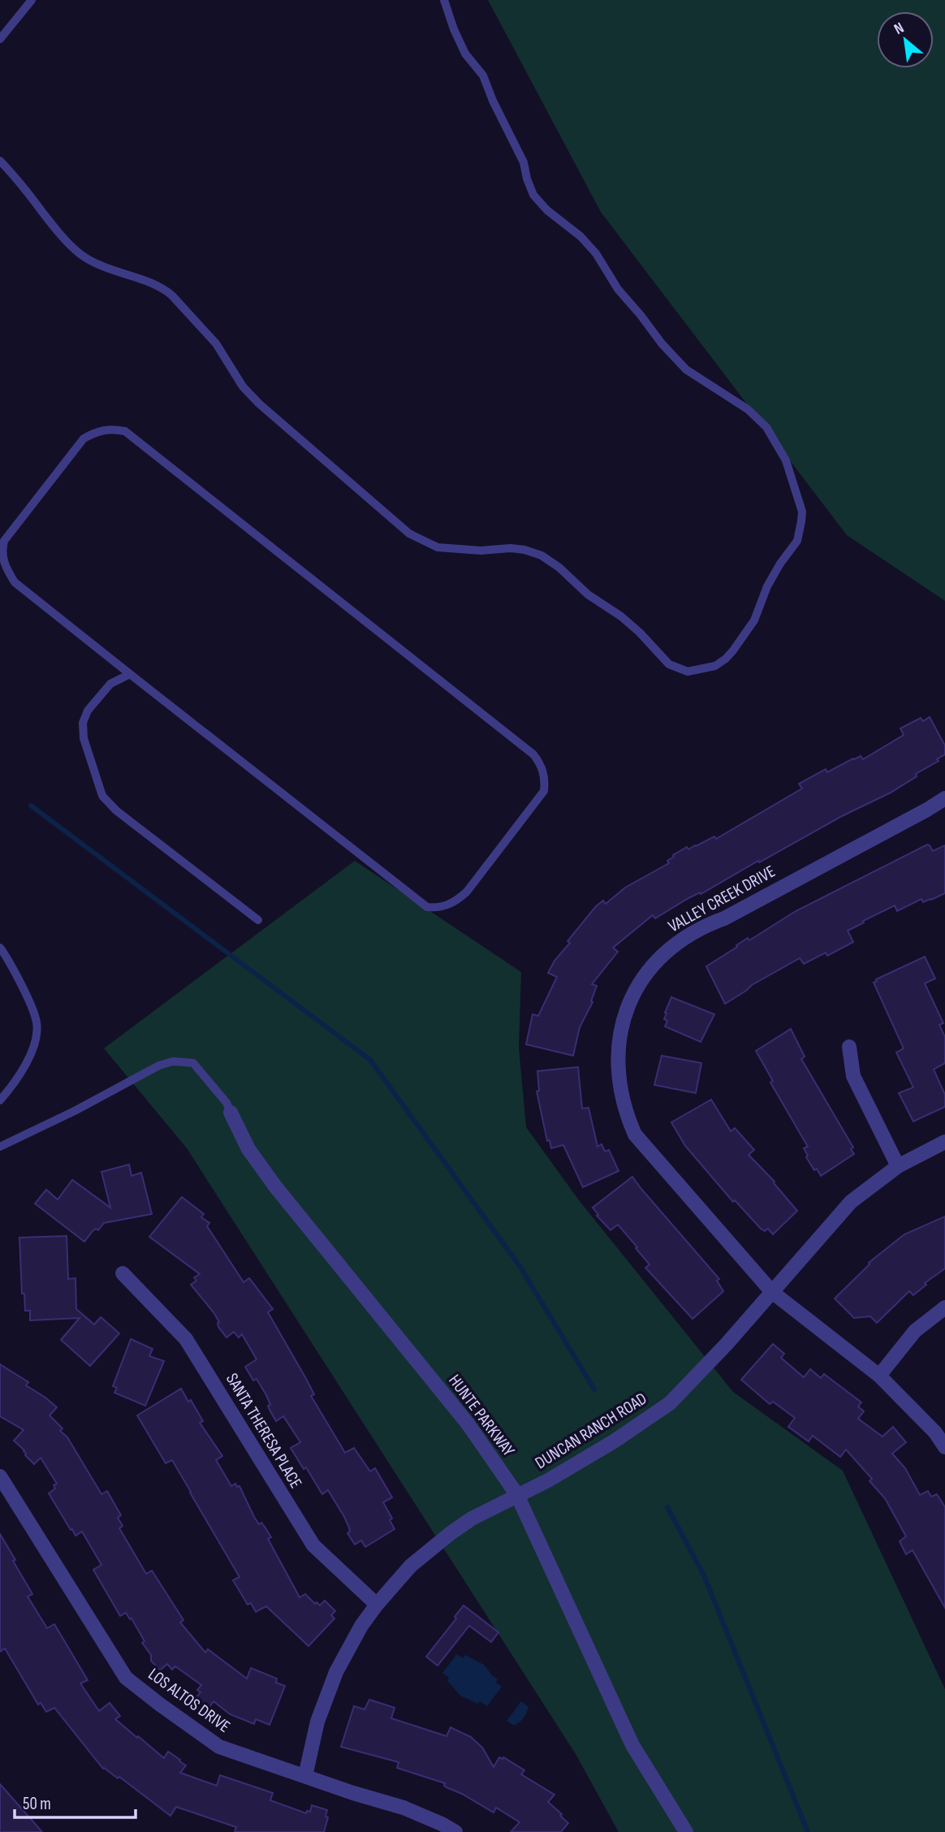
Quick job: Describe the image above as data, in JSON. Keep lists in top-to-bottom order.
{
  "streets": {
    "street": [
      "VALLEY CREEK DRIVE",
      "HUNTE PARKWAY",
      "SANTA THERESA PLACE",
      "DUNCAN RANCH ROAD",
      "LOS ALTOS DRIVE"
    ]
  },
  "crossings": [
    ["VALLEY CREEK DRIVE", "DUNCAN RANCH ROAD"],
    ["HUNTE PARKWAY", "DUNCAN RANCH ROAD"],
    ["SANTA THERESA PLACE", "DUNCAN RANCH ROAD"],
    ["DUNCAN RANCH ROAD", "LOS ALTOS DRIVE"]
  ],
  "scale_bar": "50 m",
  "north": "top left"
}
